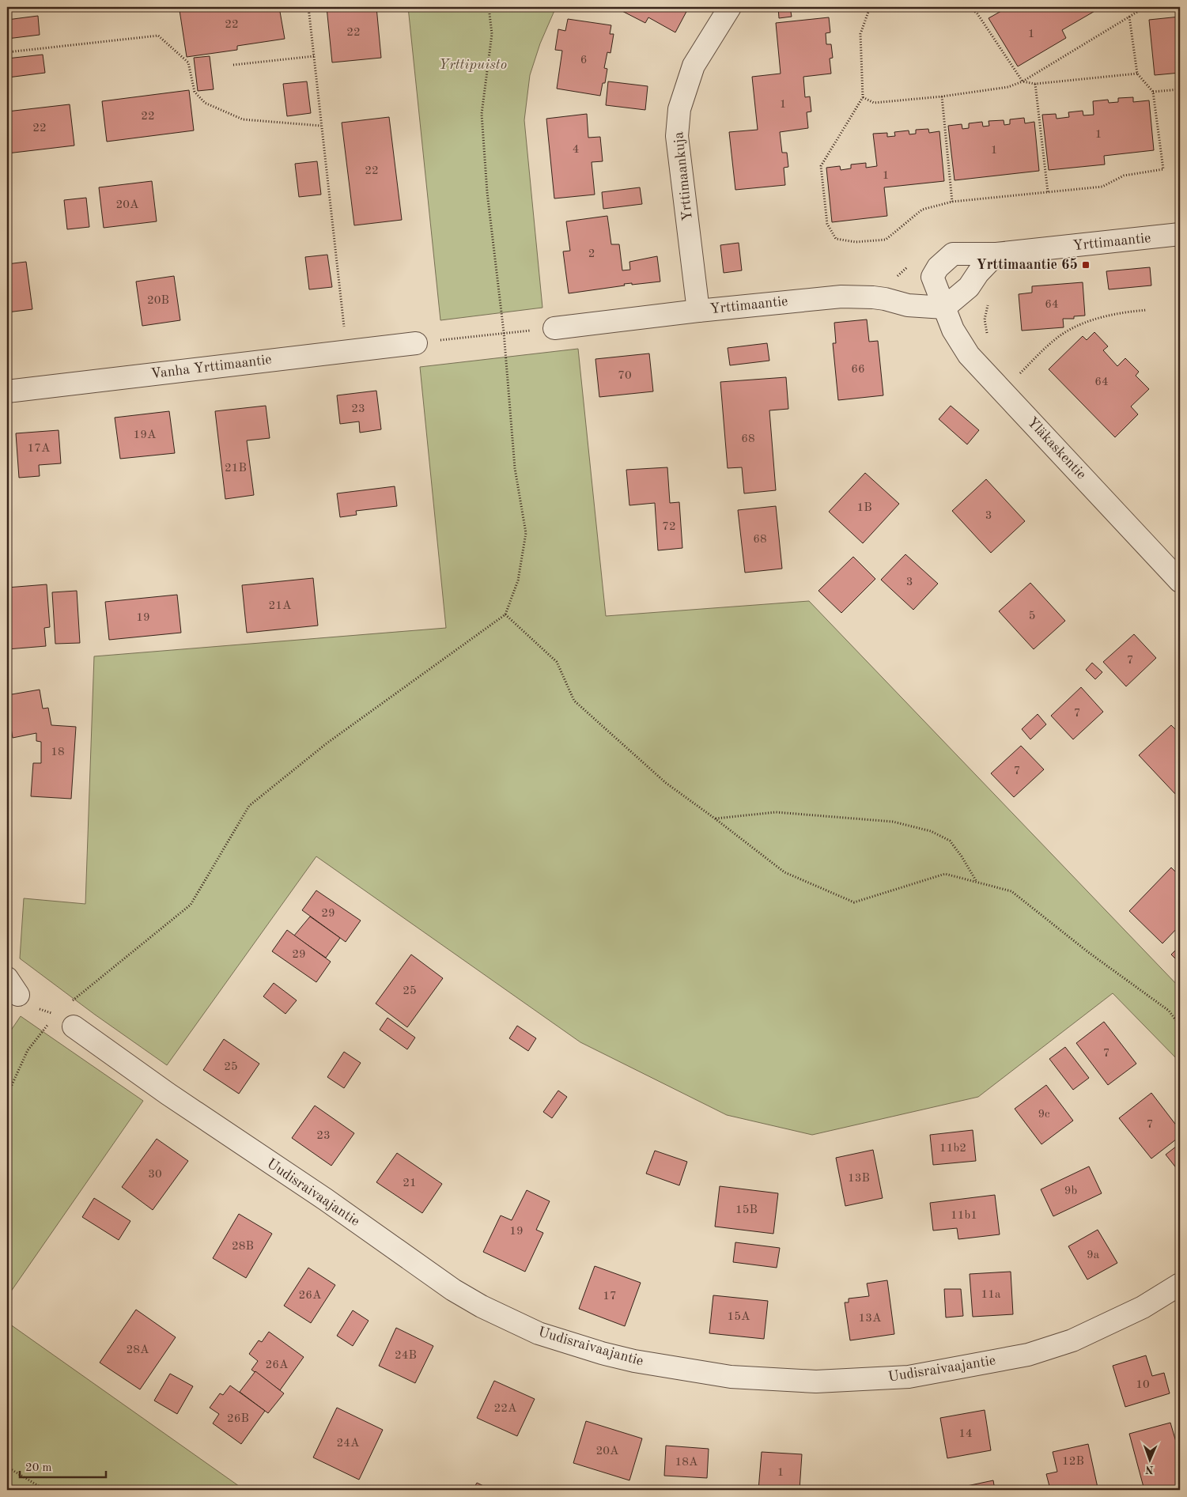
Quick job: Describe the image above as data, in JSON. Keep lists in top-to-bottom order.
{
  "streets": {
    "street": [
      "Yrttimaankuja",
      "Yrttimaantie",
      "Vanha Yrttimaantie",
      "Yläkaskentie",
      "Uudisraivaajantie"
    ]
  },
  "crossings": [
    ["Yrttimaankuja", "Yrttimaantie"],
    ["Yrttimaantie", "Yläkaskentie"]
  ],
  "parks": ["Yrttipuisto"],
  "places": {
    "transit": ["Yrttimaantie 65"]
  },
  "house_numbers": [
    "22",
    "22",
    "1",
    "6",
    "1",
    "22",
    "22",
    "1",
    "4",
    "1",
    "22",
    "1",
    "20A",
    "2",
    "20B",
    "64",
    "66",
    "70",
    "64",
    "23",
    "19A",
    "68",
    "17A",
    "21B",
    "1B",
    "3",
    "72",
    "68",
    "3",
    "21A",
    "5",
    "19",
    "7",
    "7",
    "18",
    "7",
    "29",
    "29",
    "25",
    "7",
    "25",
    "9c",
    "7",
    "23",
    "11b2",
    "30",
    "13B",
    "21",
    "9b",
    "15B",
    "11b1",
    "19",
    "28B",
    "9a",
    "11a",
    "26A",
    "17",
    "15A",
    "13A",
    "28A",
    "24B",
    "26A",
    "10",
    "22A",
    "26B",
    "14",
    "24A",
    "20A",
    "12B",
    "18A",
    "1"
  ],
  "scale_bar": "20 m",
  "north": "bottom"
}
